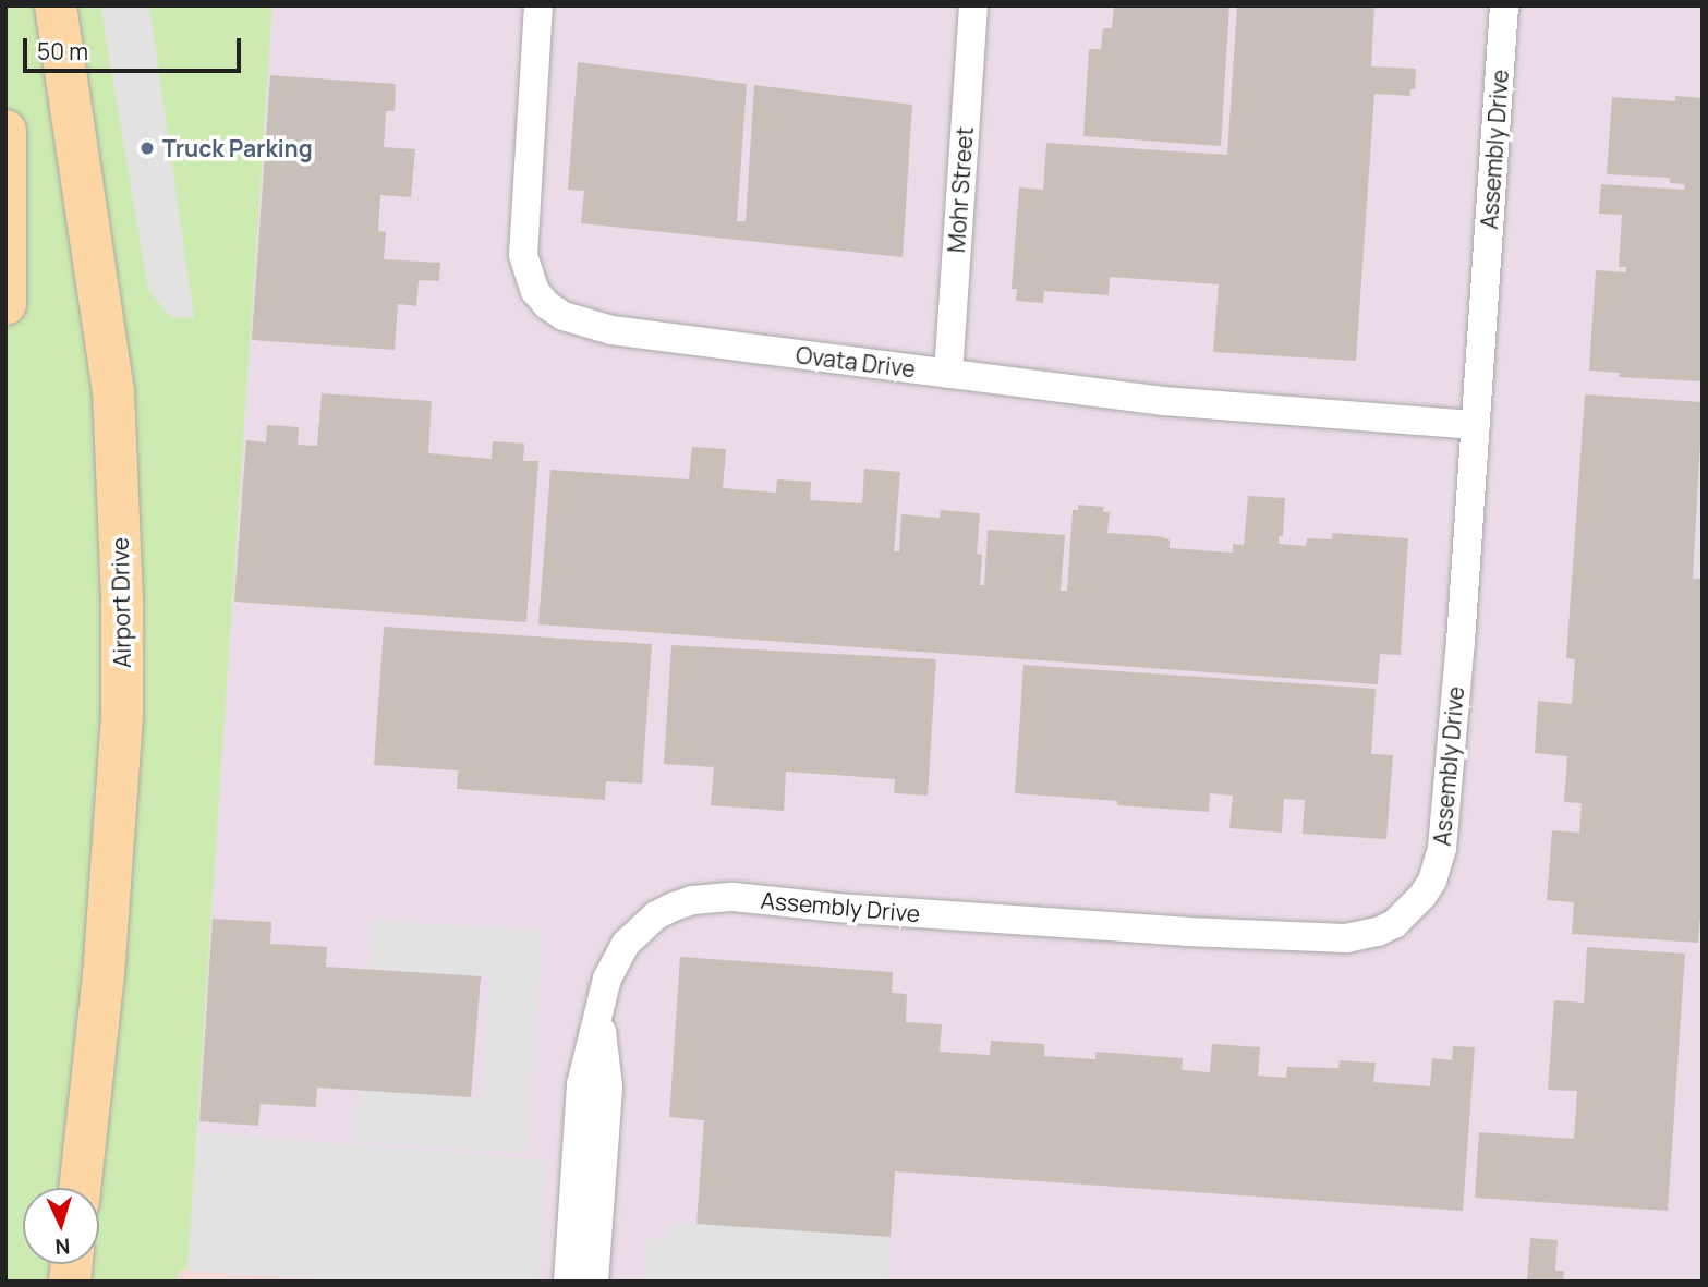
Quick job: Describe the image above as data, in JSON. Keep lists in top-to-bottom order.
{
  "streets": {
    "main road": ["Airport Drive"],
    "street": ["Assembly Drive", "Mohr Street", "Ovata Drive"]
  },
  "crossings": [
    ["Assembly Drive", "Ovata Drive"],
    ["Mohr Street", "Ovata Drive"]
  ],
  "places": ["Truck Parking"],
  "scale_bar": "50 m",
  "north": "bottom"
}
